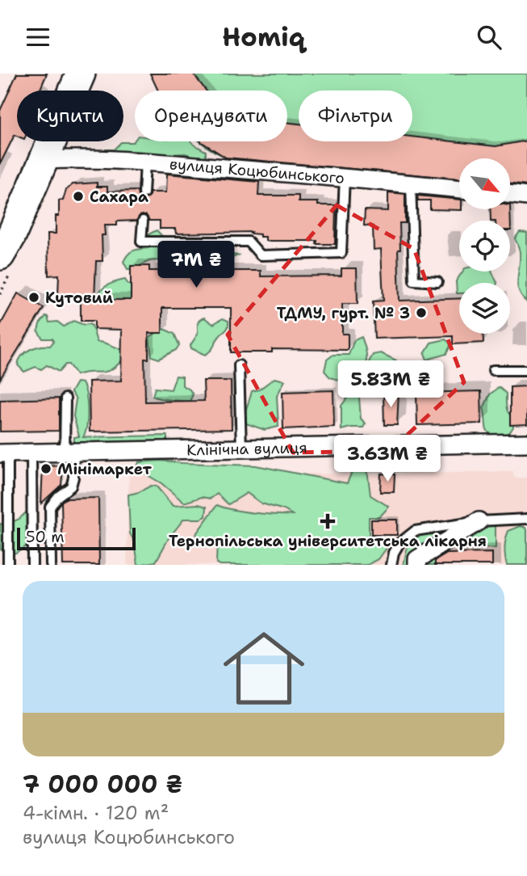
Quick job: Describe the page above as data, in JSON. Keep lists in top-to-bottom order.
{
  "streets": {
    "street": ["вулиця Коцюбинського", "Клінічна вулиця"]
  },
  "places": {
    "other": [
      "Сахара",
      "Кутовий",
      "ТДМУ, гурт. № 3",
      "Мінімаркет"
    ],
    "health": ["Тернопільська університетська лікарня"]
  },
  "scale_bar": "50 m",
  "north": "bottom right",
  "page": {
    "header": "Homiq",
    "chip": ["Купити", "Орендувати", "Фільтри"],
    "price": ["7M ₴", "5.83M ₴", "3.63M ₴"],
    "scale": "50 m",
    "list": [
      {
        "name": "7 000 000 ₴",
        "note": "4-кімн. · 120 m² · вулиця Коцюбинського"
      }
    ]
  }
}
